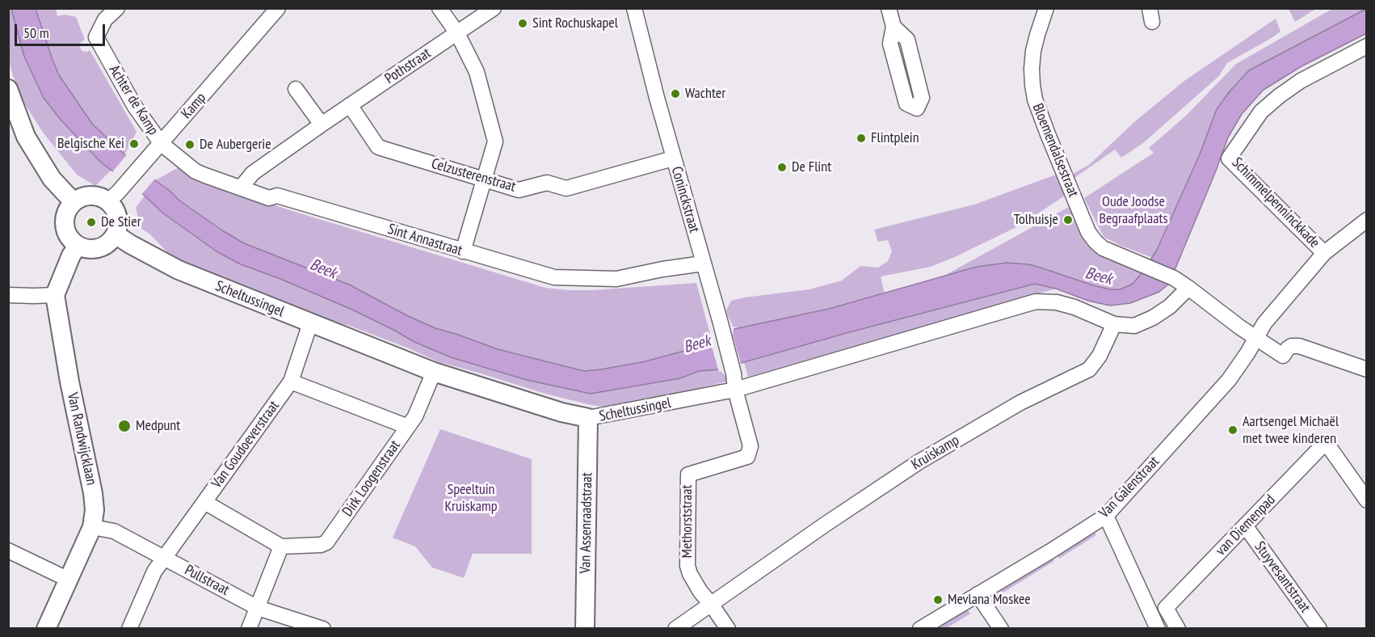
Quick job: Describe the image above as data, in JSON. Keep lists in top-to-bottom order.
{
  "streets": {
    "street": [
      "Pothstraat",
      "Achter de Kamp",
      "Kamp",
      "Bloemendalsestraat",
      "Celzusterenstraat",
      "Coninckstraat",
      "Schimmelpenninckkade",
      "Sint Annastraat",
      "Scheltussingel",
      "Van Randwijcklaan",
      "Van Goudoeverstraat",
      "Kruiskamp",
      "Dirk Loogenstraat",
      "Van Galenstraat",
      "Methorststraat",
      "Van Assenraadstraat",
      "van Diemenpad",
      "Stuyvesantstraat",
      "Pullstraat"
    ]
  },
  "crossings": [
    ["Pothstraat", "Celzusterenstraat"],
    ["Pothstraat", "Sint Annastraat"],
    ["Achter de Kamp", "Kamp"],
    ["Achter de Kamp", "Sint Annastraat"],
    ["Kamp", "Sint Annastraat"],
    ["Kamp", "Scheltussingel"],
    ["Bloemendalsestraat", "Van Galenstraat"],
    ["Celzusterenstraat", "Coninckstraat"],
    ["Coninckstraat", "Sint Annastraat"],
    ["Coninckstraat", "Scheltussingel"],
    ["Coninckstraat", "Methorststraat"],
    ["Schimmelpenninckkade", "Van Galenstraat"],
    ["Scheltussingel", "Van Goudoeverstraat"],
    ["Scheltussingel", "Kruiskamp"],
    ["Scheltussingel", "Dirk Loogenstraat"],
    ["Scheltussingel", "Methorststraat"],
    ["Scheltussingel", "Van Assenraadstraat"],
    ["Van Randwijcklaan", "Pullstraat"],
    ["Van Goudoeverstraat", "Pullstraat"],
    ["Kruiskamp", "Methorststraat"],
    ["van Diemenpad", "Stuyvesantstraat"]
  ],
  "water": ["Beek"],
  "parks": ["Oude Joodse Begraafplaats", "Speeltuin Kruiskamp"],
  "places": [
    "Sint Rochuskapel",
    "Wachter",
    "Flintplein",
    "Belgische Kei",
    "De Aubergerie",
    "De Flint",
    "Tolhuisje",
    "De Stier",
    "Medpunt",
    "Aartsengel Michaël met twee kinderen",
    "Mevlana Moskee"
  ],
  "scale_bar": "50 m"
}
